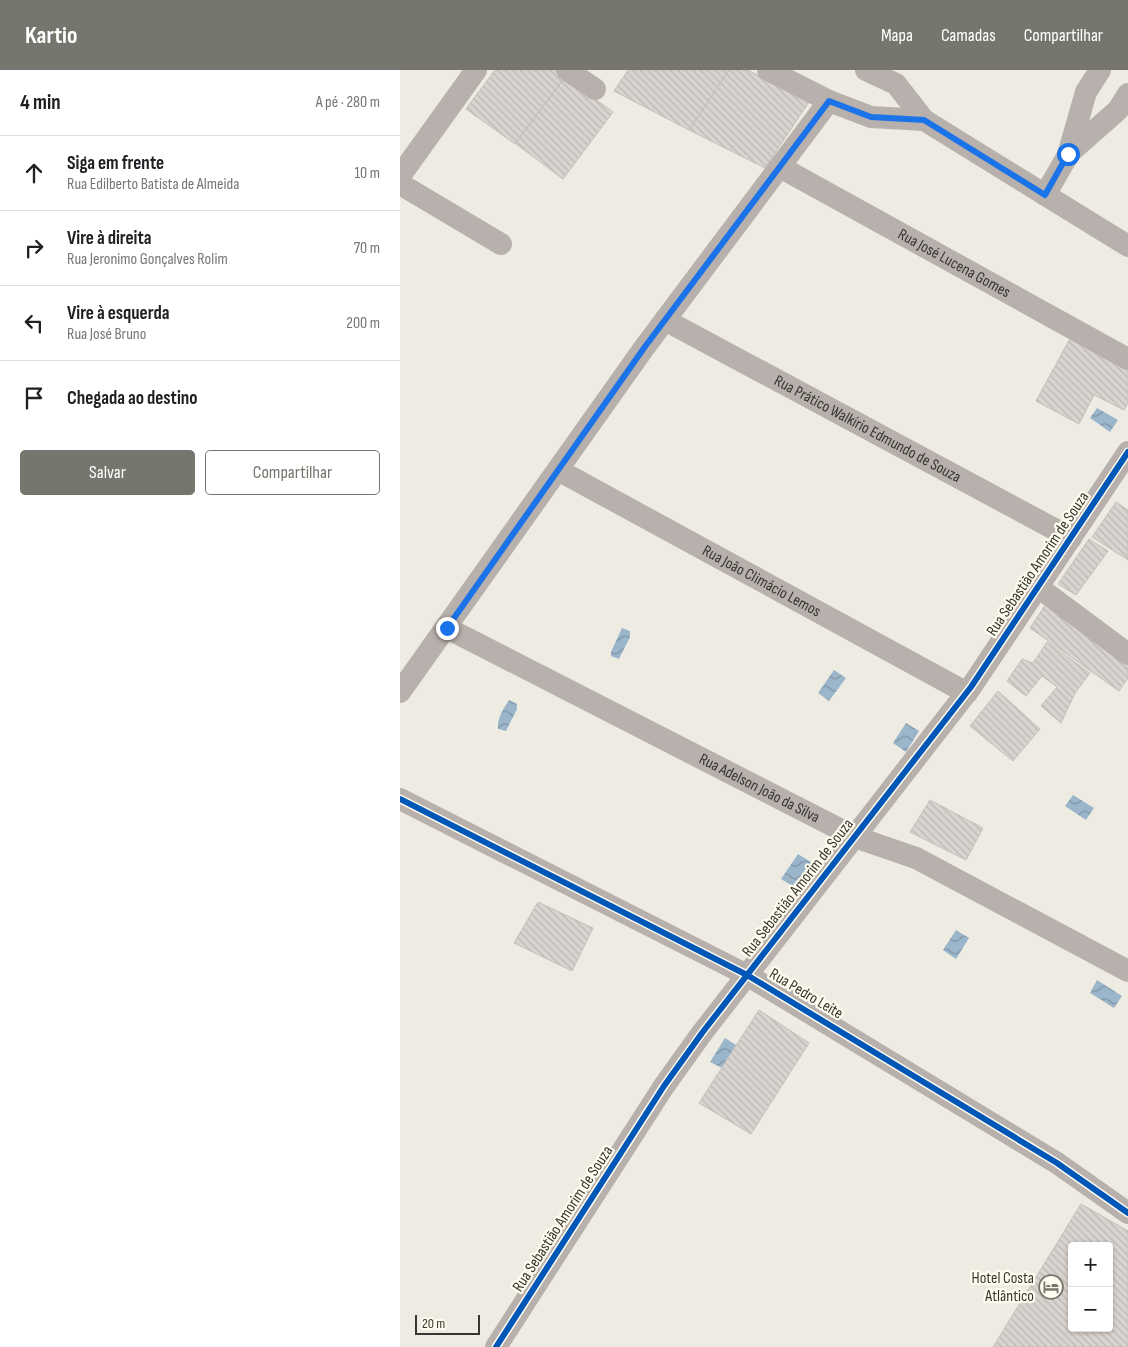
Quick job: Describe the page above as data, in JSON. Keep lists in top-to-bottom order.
{
  "streets": {
    "street": [
      "Rua José Lucena Gomes",
      "Rua Prático Walkírio Edmundo de Souza",
      "Rua Sebastião Amorim de Souza",
      "Rua João Climácio Lemos",
      "Rua Adelson João da Silva",
      "Rua Pedro Leite"
    ]
  },
  "crossings": [
    ["Rua Prático Walkírio Edmundo de Souza", "Rua Sebastião Amorim de Souza"],
    ["Rua Sebastião Amorim de Souza", "Rua João Climácio Lemos"],
    ["Rua Sebastião Amorim de Souza", "Rua Adelson João da Silva"],
    ["Rua Sebastião Amorim de Souza", "Rua Pedro Leite"]
  ],
  "places": {
    "hotel": ["Hotel Costa Atlântico"]
  },
  "scale_bar": "20 m",
  "page": {
    "header": "Kartio",
    "nav": ["Mapa", "Camadas", "Compartilhar"],
    "heading": ["4 min", "A pé · 280 m"],
    "list": [
      ["Siga em frente", "Rua Edilberto Batista de Almeida", "10 m"],
      ["Vire à direita", "Rua Jeronimo Gonçalves Rolim", "70 m"],
      ["Vire à esquerda", "Rua José Bruno", "200 m"],
      "Chegada ao destino"
    ],
    "buttons": ["Salvar", "Compartilhar"],
    "map_buttons": ["+", "−"],
    "scale": "20 m"
  }
}
